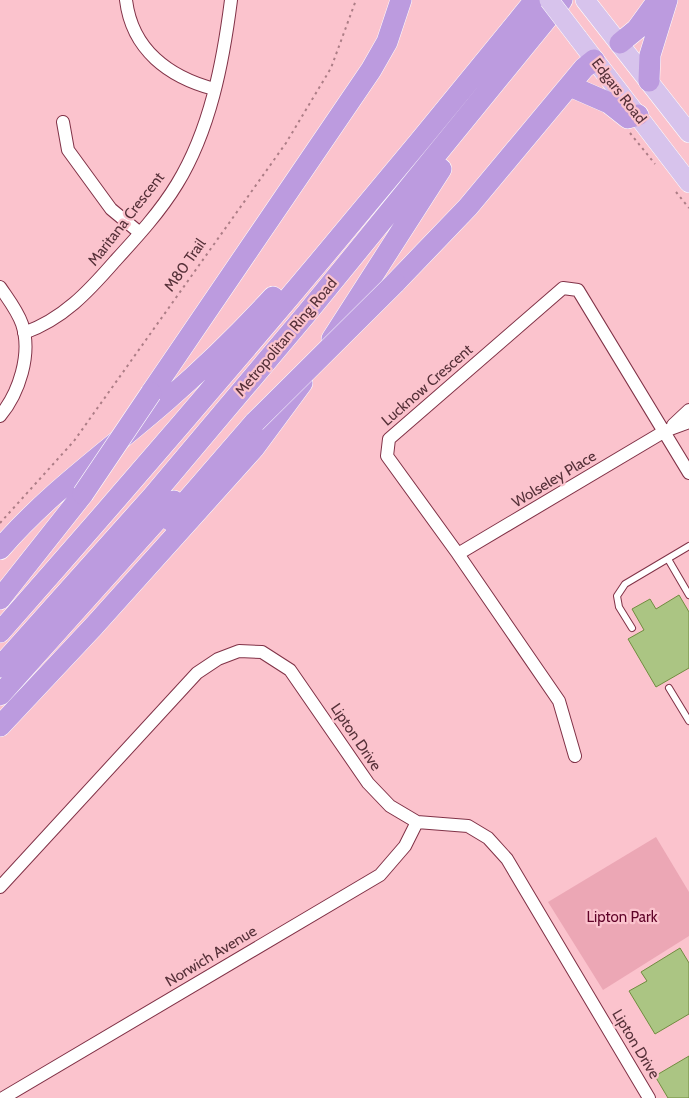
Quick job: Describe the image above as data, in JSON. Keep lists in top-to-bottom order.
{
  "streets": {
    "highway": ["Metropolitan Ring Road"],
    "main road": ["Edgars Road"],
    "street": [
      "Maritana Crescent",
      "Lucknow Crescent",
      "Wolseley Place",
      "Lipton Drive",
      "Norwich Avenue"
    ],
    "path": ["M80 Trail"]
  },
  "crossings": [
    ["Lucknow Crescent", "Wolseley Place"],
    ["Lipton Drive", "Norwich Avenue"]
  ],
  "parks": ["Lipton Park"]
}
